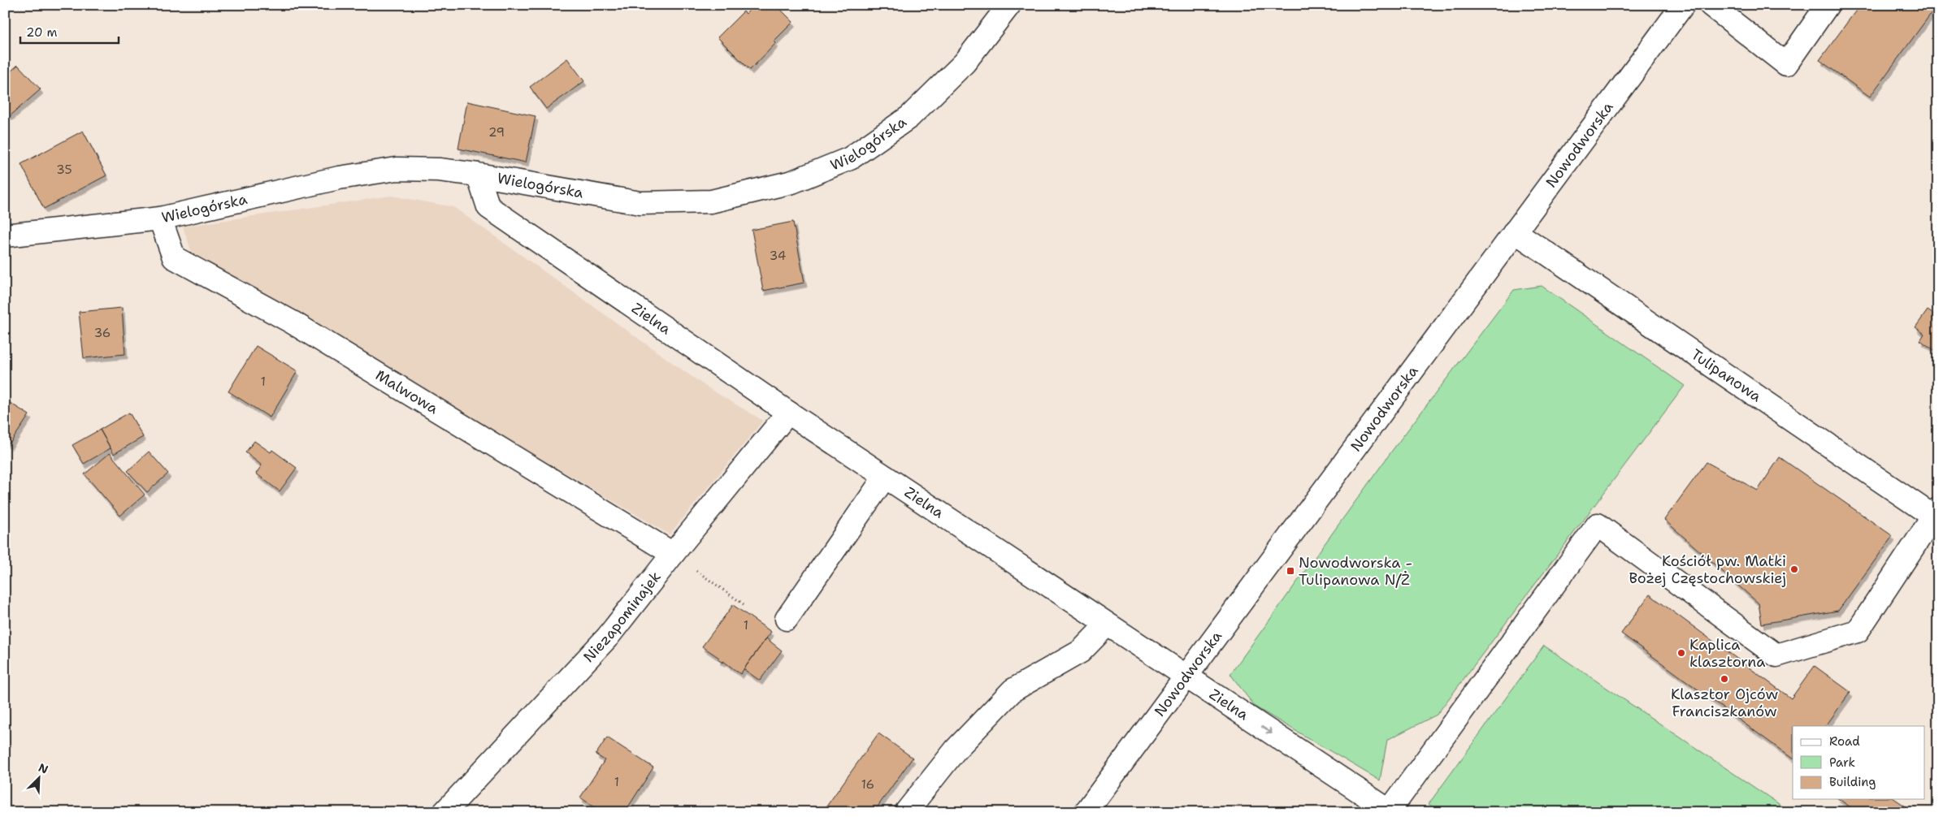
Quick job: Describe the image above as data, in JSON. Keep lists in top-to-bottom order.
{
  "streets": {
    "street": [
      "Wielogórska",
      "Nowodworska",
      "Zielna",
      "Tulipanowa",
      "Malwowa",
      "Niezapominajek"
    ]
  },
  "crossings": [
    ["Wielogórska", "Zielna"],
    ["Wielogórska", "Malwowa"],
    ["Nowodworska", "Zielna"],
    ["Nowodworska", "Tulipanowa"],
    ["Zielna", "Niezapominajek"],
    ["Malwowa", "Niezapominajek"]
  ],
  "places": {
    "other": ["Kościół pw. Matki Bożej Częstochowskiej", "Kaplica klasztorna", "Klasztor Ojców Franciszkanów"],
    "transit": ["Nowodworska - Tulipanowa N/Ż"]
  },
  "house_numbers": [
    "29",
    "35",
    "34",
    "36",
    "1",
    "1",
    "1",
    "16"
  ],
  "legend": ["Road", "Park", "Building"],
  "scale_bar": "20 m",
  "north": "top right"
}
